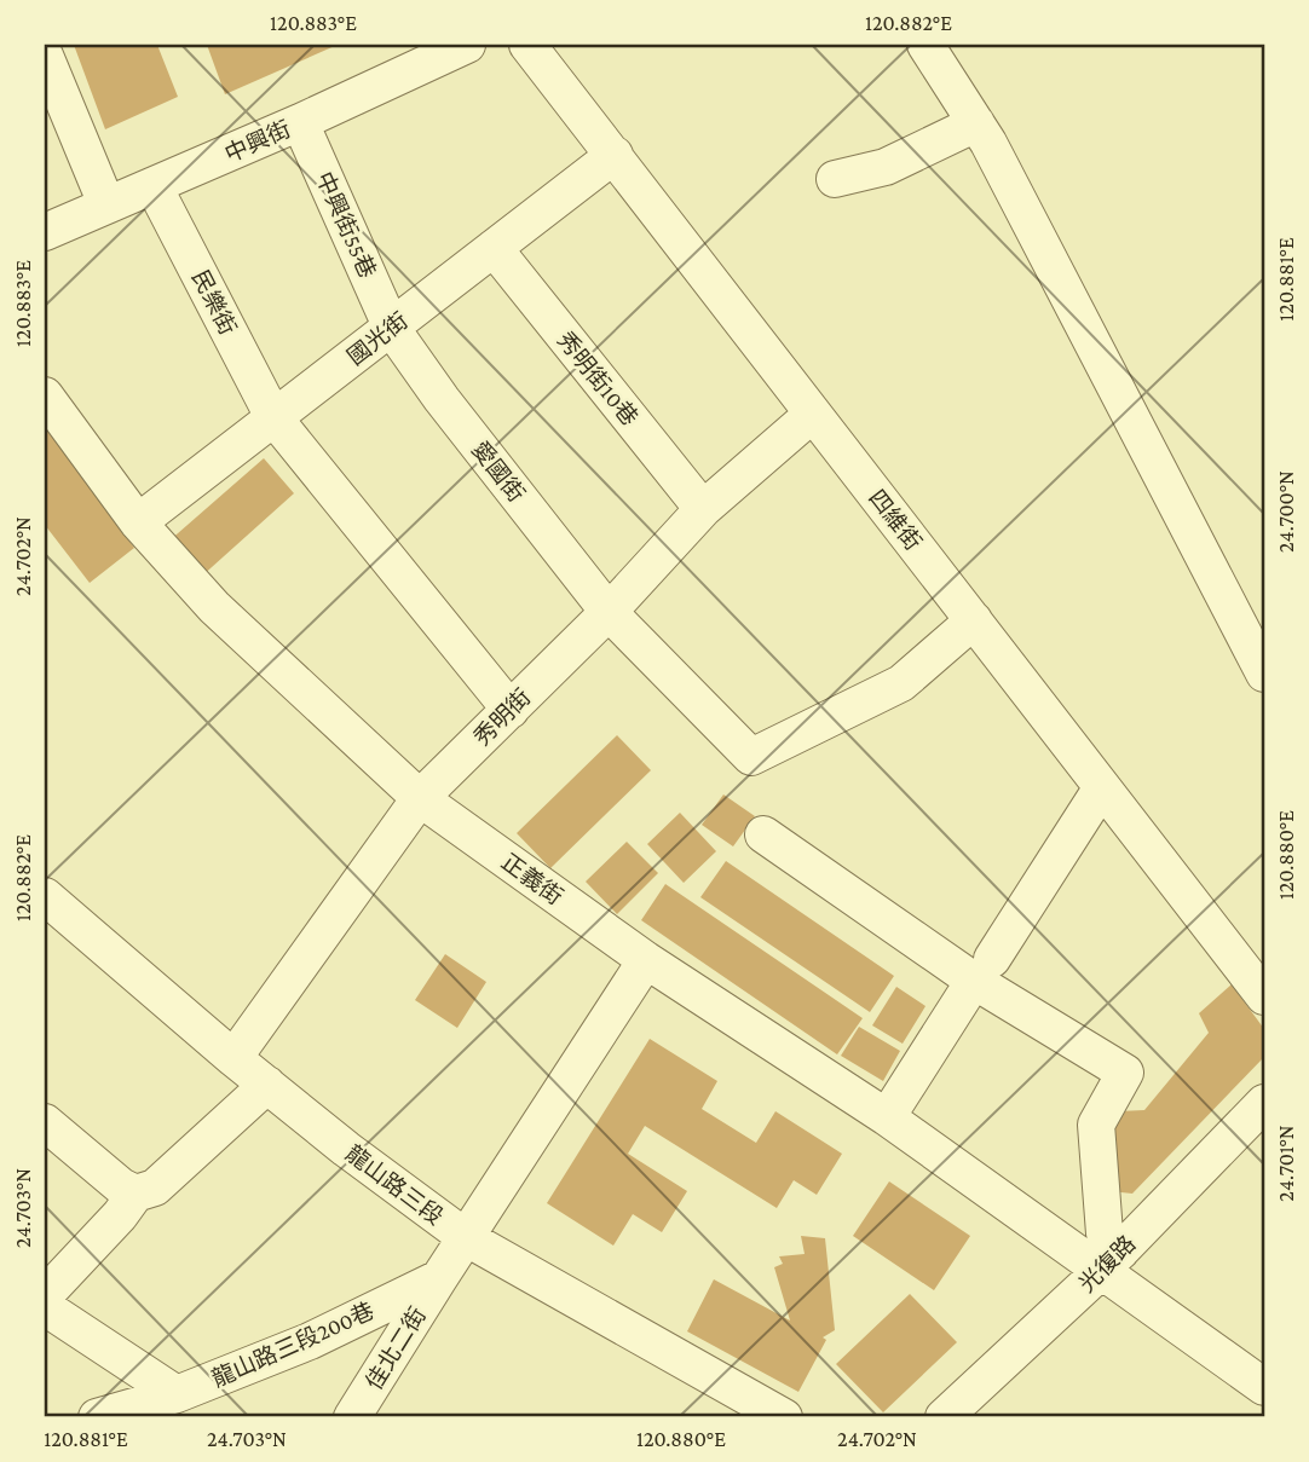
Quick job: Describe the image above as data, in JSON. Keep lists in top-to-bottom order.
{
  "streets": {
    "street": [
      "中興街",
      "中興街55巷",
      "民樂街",
      "國光街",
      "秀明街10巷",
      "愛國街",
      "四維街",
      "秀明街",
      "正義街",
      "龍山路三段",
      "光復路",
      "龍山路三段200巷",
      "佳北二街"
    ]
  },
  "crossings": [
    ["中興街", "中興街55巷"],
    ["中興街", "民樂街"],
    ["中興街55巷", "國光街"],
    ["中興街55巷", "愛國街"],
    ["民樂街", "國光街"],
    ["民樂街", "秀明街"],
    ["國光街", "秀明街10巷"],
    ["國光街", "愛國街"],
    ["國光街", "四維街"],
    ["國光街", "正義街"],
    ["秀明街10巷", "秀明街"],
    ["愛國街", "四維街"],
    ["愛國街", "秀明街"],
    ["四維街", "秀明街"],
    ["秀明街", "正義街"],
    ["秀明街", "龍山路三段"],
    ["正義街", "光復路"],
    ["正義街", "龍山路三段200巷"],
    ["龍山路三段", "龍山路三段200巷"],
    ["龍山路三段200巷", "佳北二街"]
  ],
  "coordinates": [
    "120.883°E",
    "120.882°E",
    "120.881°E",
    "24.700°N",
    "24.702°N",
    "120.880°E",
    "24.701°N",
    "24.703°N"
  ]
}
